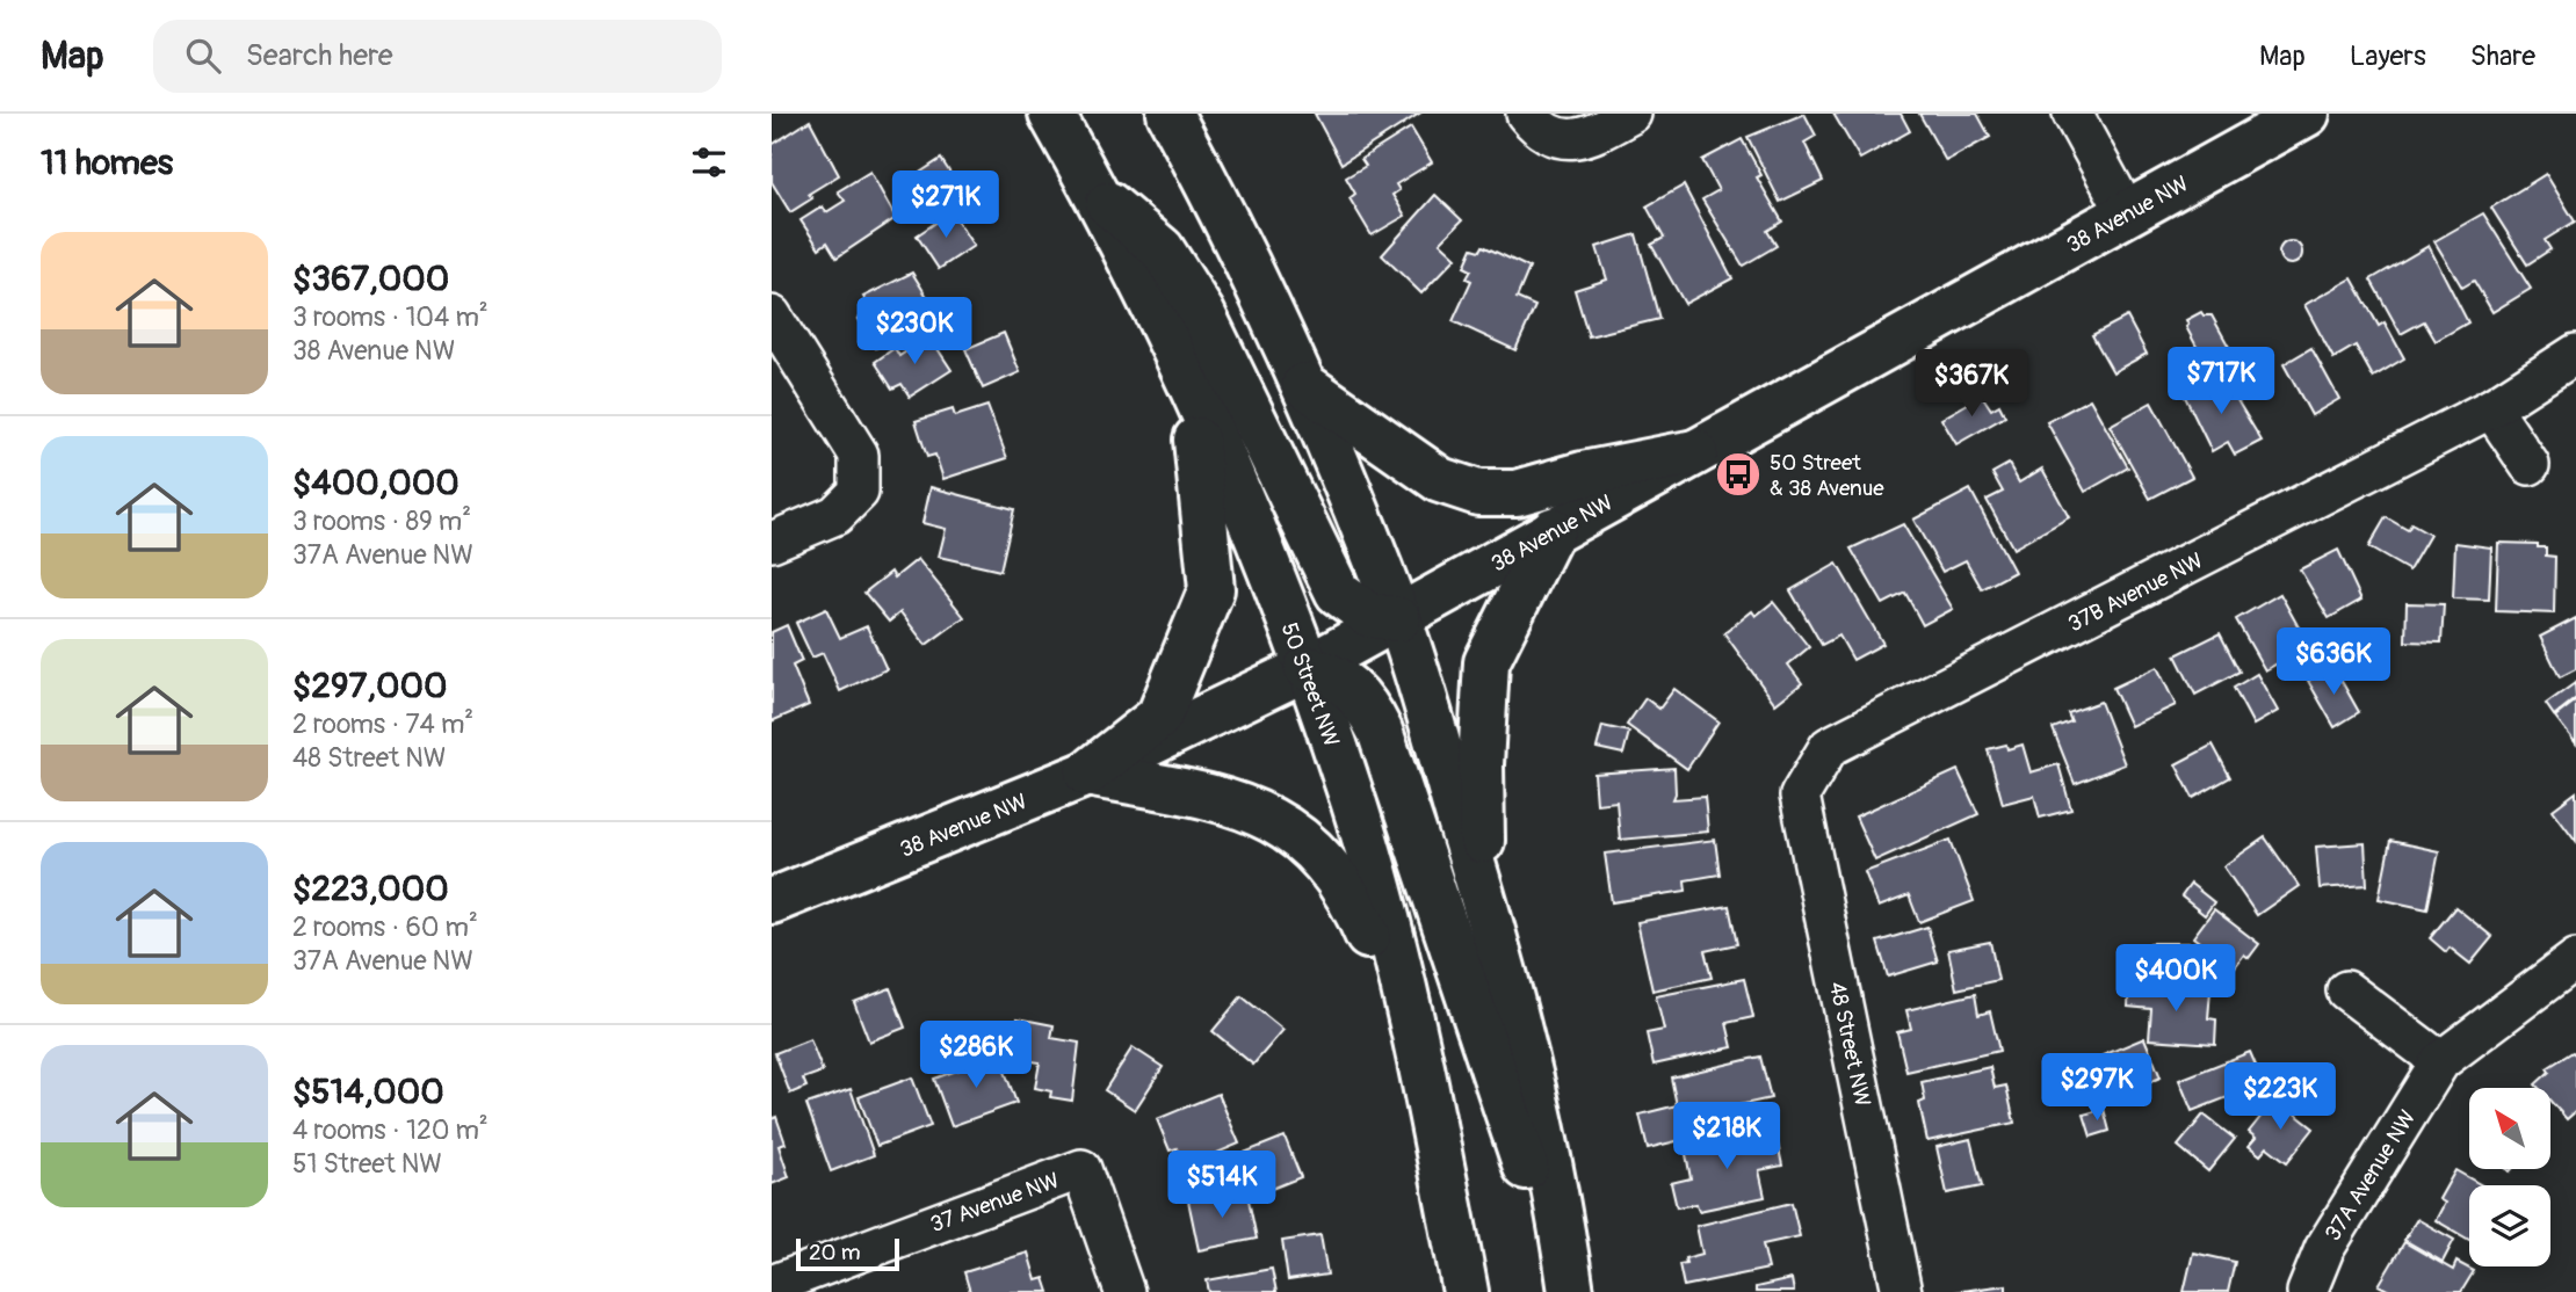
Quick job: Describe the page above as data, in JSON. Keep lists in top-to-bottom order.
{
  "streets": {
    "main road": ["38 Avenue NW", "50 Street NW"],
    "street": [
      "37B Avenue NW",
      "48 Street NW",
      "37A Avenue NW",
      "37 Avenue NW"
    ]
  },
  "crossings": [
    ["38 Avenue NW", "50 Street NW"],
    ["37B Avenue NW", "48 Street NW"]
  ],
  "places": {
    "bus stop": ["50 Street & 38 Avenue"]
  },
  "scale_bar": "20 m",
  "north": "top left",
  "page": {
    "header": "Map",
    "search": "Search here",
    "nav": ["Map", "Layers", "Share"],
    "heading": "11 homes",
    "price": [
      "$271K",
      "$230K",
      "$717K",
      "$367K",
      "$636K",
      "$400K",
      "$286K",
      "$297K",
      "$223K",
      "$218K",
      "$514K"
    ],
    "list": [
      {
        "name": "$367,000",
        "note": "3 rooms · 104 m² · 38 Avenue NW"
      },
      {
        "name": "$400,000",
        "note": "3 rooms · 89 m² · 37A Avenue NW"
      },
      {
        "name": "$297,000",
        "note": "2 rooms · 74 m² · 48 Street NW"
      },
      {
        "name": "$223,000",
        "note": "2 rooms · 60 m² · 37A Avenue NW"
      },
      {
        "name": "$514,000",
        "note": "4 rooms · 120 m² · 51 Street NW"
      }
    ],
    "scale": "20 m"
  }
}
